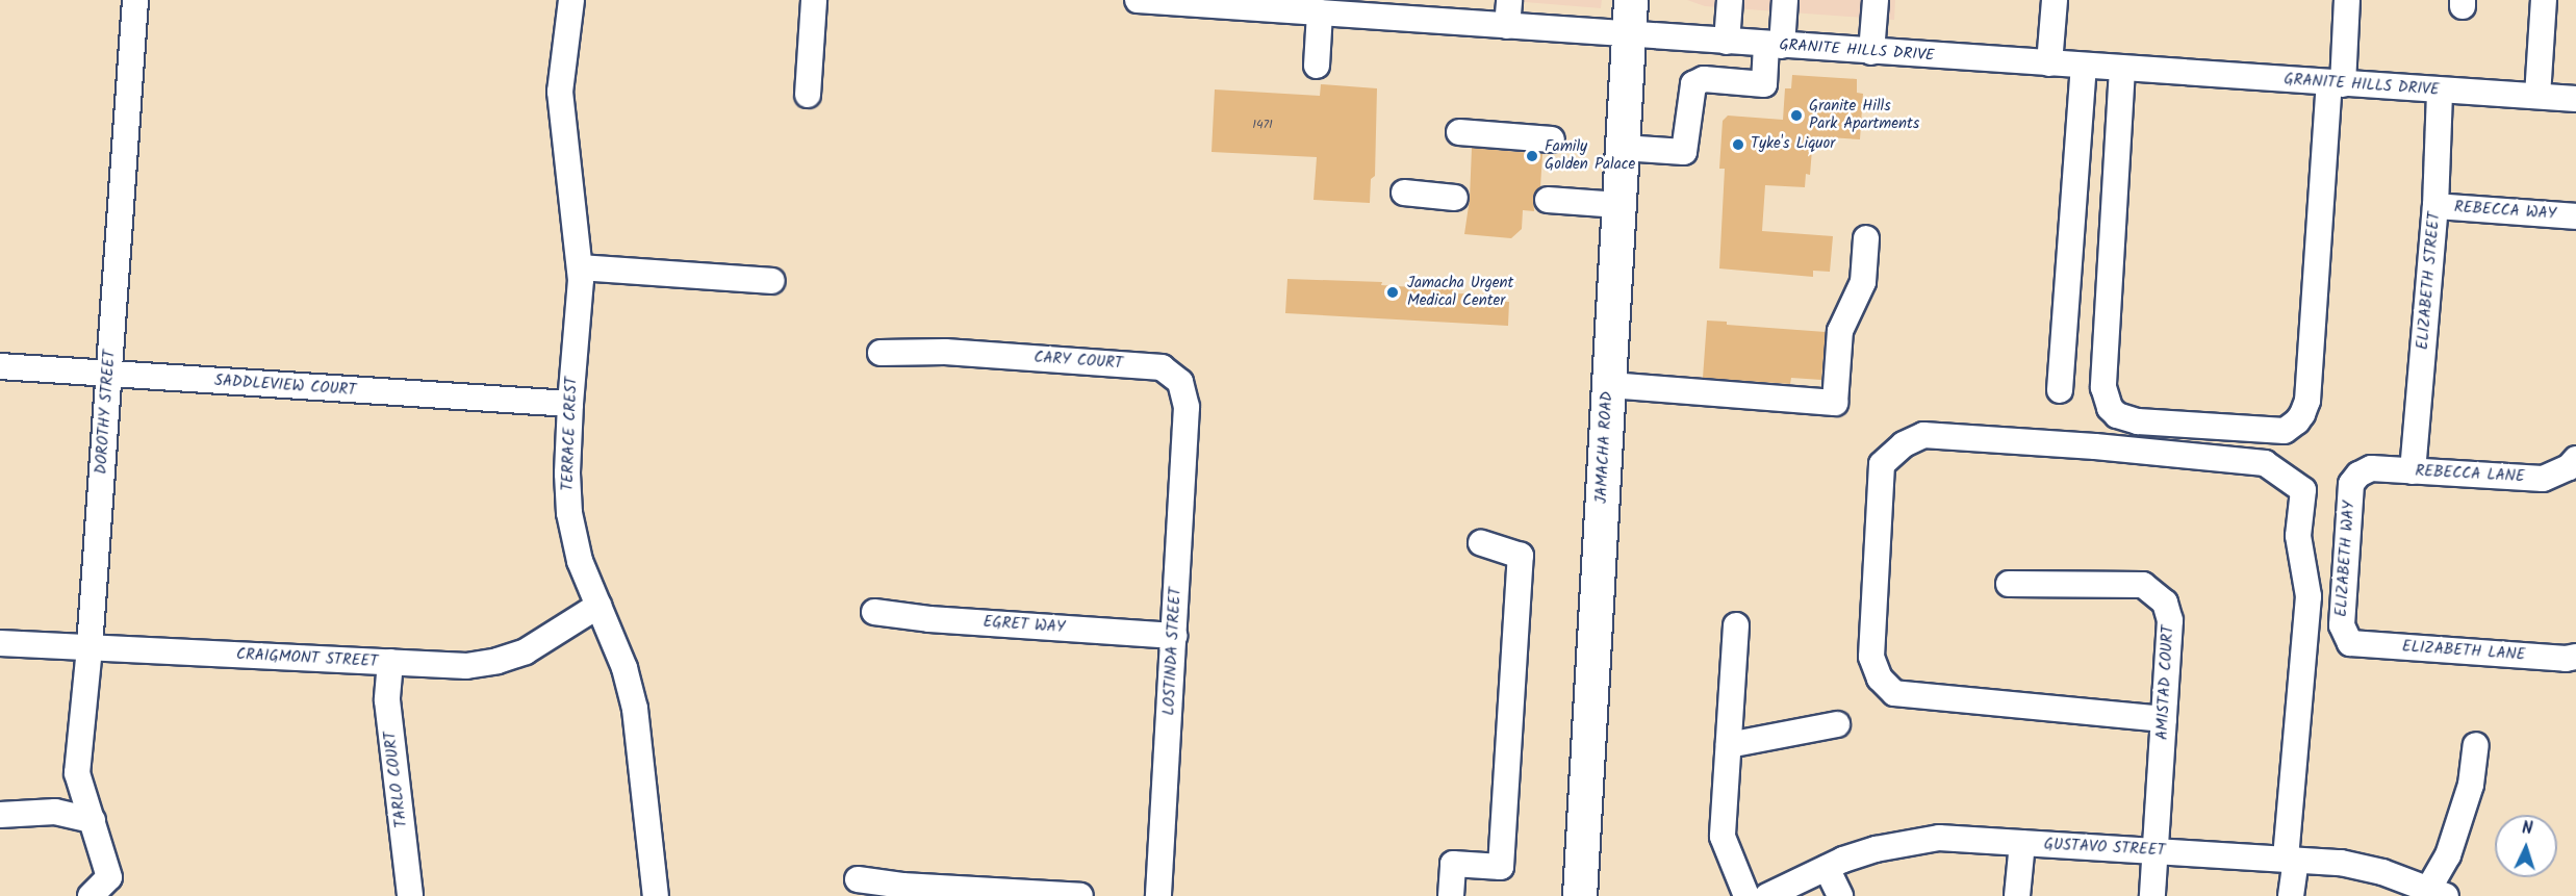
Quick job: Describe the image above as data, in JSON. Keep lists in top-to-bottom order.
{
  "streets": {
    "main road": ["JAMACHA ROAD"],
    "street": [
      "GRANITE HILLS DRIVE",
      "REBECCA WAY",
      "ELIZABETH STREET",
      "CARY COURT",
      "SADDLEVIEW COURT",
      "DOROTHY STREET",
      "TERRACE CREST",
      "REBECCA LANE",
      "ELIZABETH WAY",
      "EGRET WAY",
      "LOSTINDA STREET",
      "ELIZABETH LANE",
      "CRAIGMONT STREET",
      "AMISTAD COURT",
      "TARLO COURT",
      "GUSTAVO STREET"
    ]
  },
  "crossings": [
    ["GRANITE HILLS DRIVE", "ELIZABETH STREET"],
    ["GRANITE HILLS DRIVE", "JAMACHA ROAD"],
    ["REBECCA WAY", "ELIZABETH STREET"],
    ["ELIZABETH STREET", "REBECCA LANE"],
    ["CARY COURT", "LOSTINDA STREET"],
    ["SADDLEVIEW COURT", "DOROTHY STREET"],
    ["SADDLEVIEW COURT", "TERRACE CREST"],
    ["DOROTHY STREET", "CRAIGMONT STREET"],
    ["TERRACE CREST", "CRAIGMONT STREET"],
    ["REBECCA LANE", "ELIZABETH WAY"],
    ["ELIZABETH WAY", "ELIZABETH LANE"],
    ["EGRET WAY", "LOSTINDA STREET"],
    ["CRAIGMONT STREET", "TARLO COURT"],
    ["AMISTAD COURT", "GUSTAVO STREET"]
  ],
  "places": [
    "Granite Hills Park Apartments",
    "Tyke's Liquor",
    "Family Golden Palace",
    "Jamacha Urgent Medical Center"
  ],
  "house_numbers": ["1471"],
  "north": "top"
}
